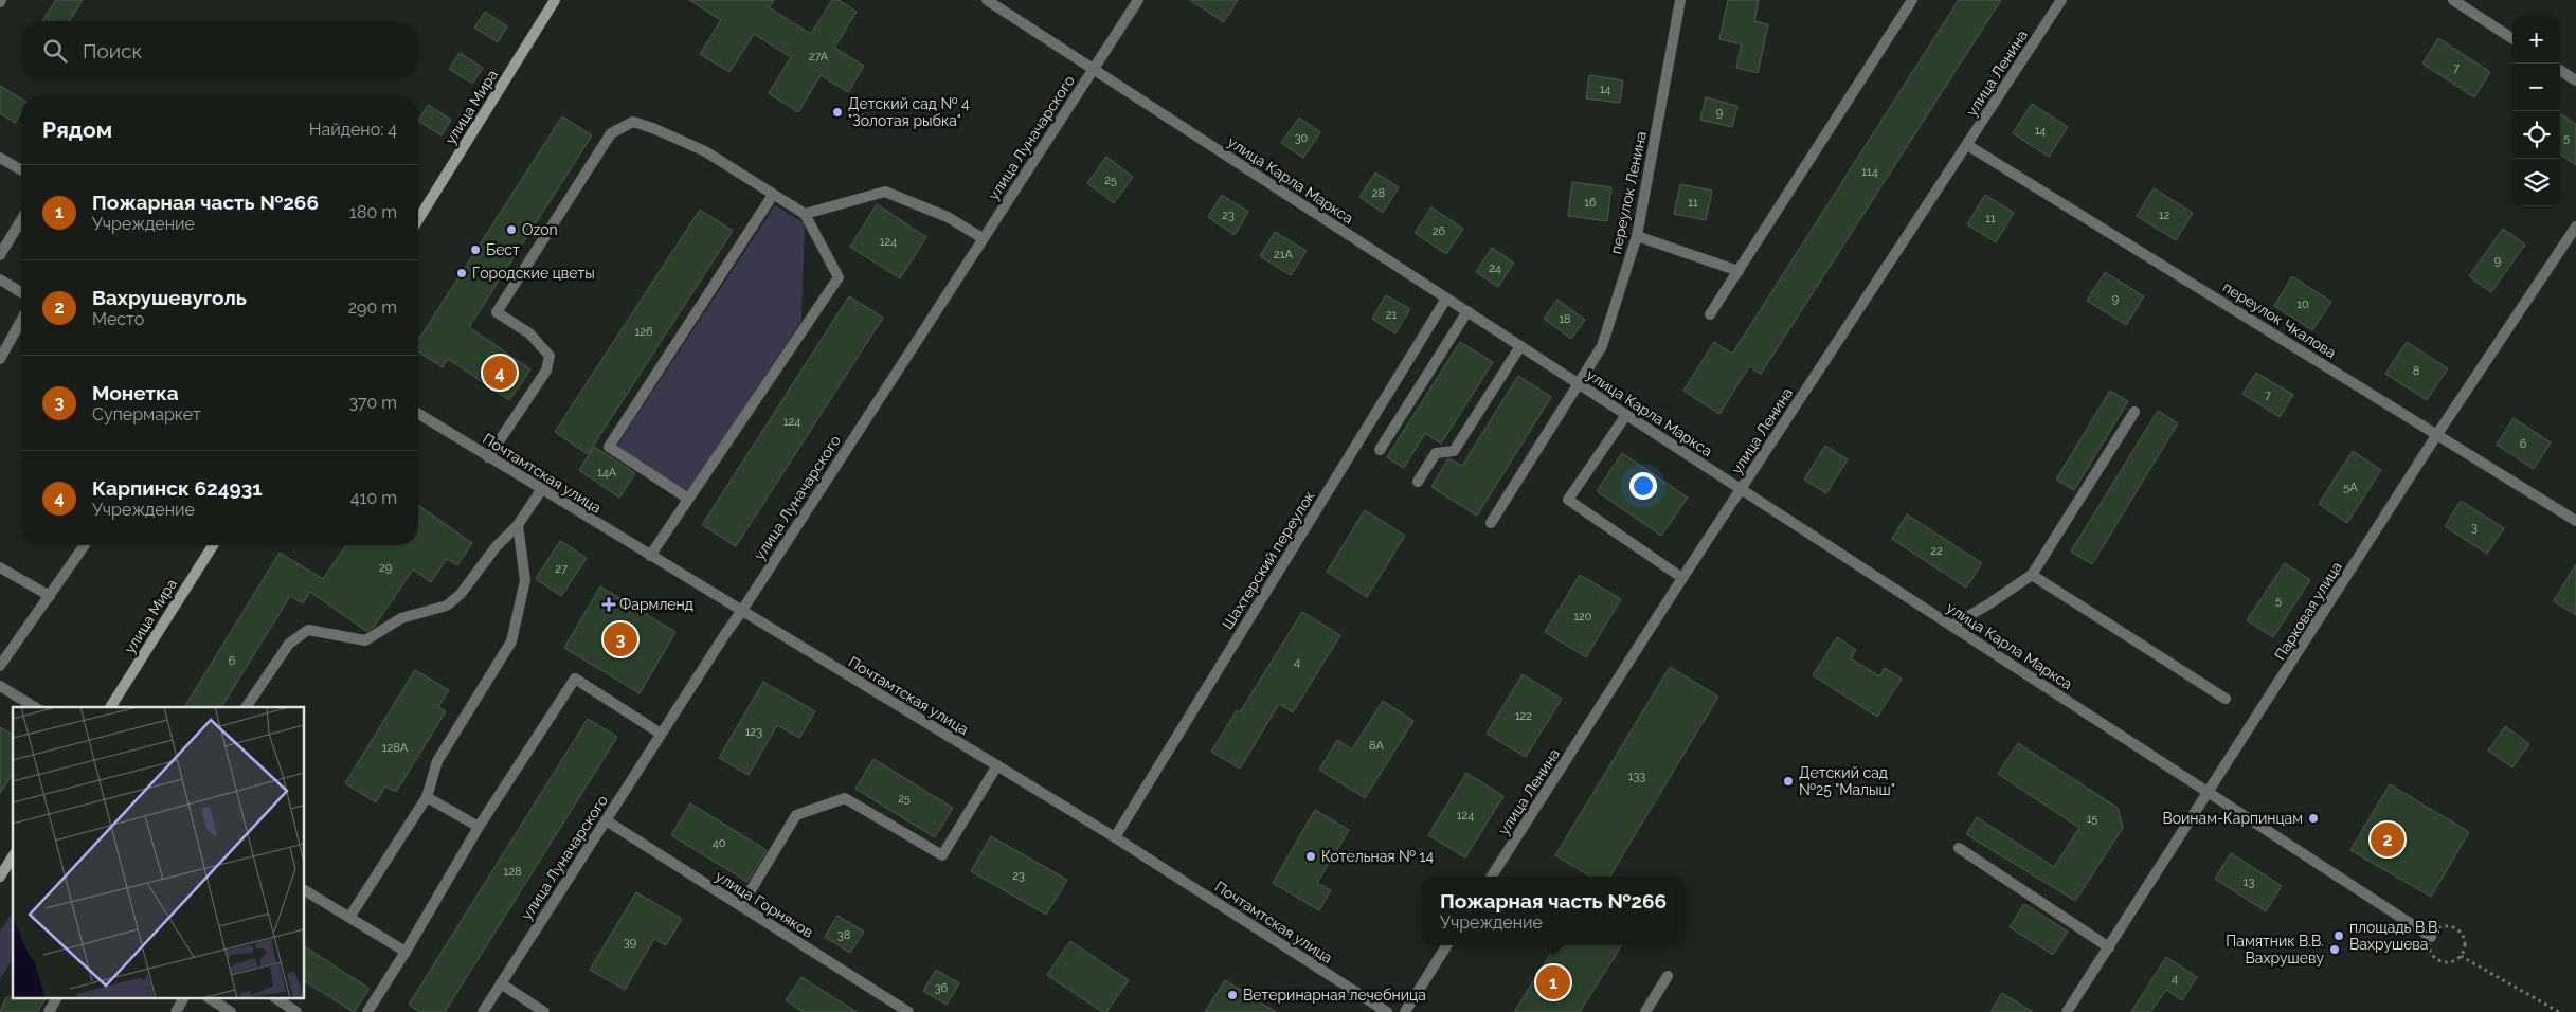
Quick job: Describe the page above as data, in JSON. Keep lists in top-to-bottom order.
{
  "streets": {
    "main road": ["улица Мира"],
    "street": [
      "улица Ленина",
      "улица Луначарского",
      "улица Карла Маркса",
      "переулок Ленина",
      "переулок Чкалова",
      "Почтамтская улица",
      "Шахтерский переулок",
      "Парковая улица",
      "улица Горняков"
    ]
  },
  "crossings": [
    ["улица Ленина", "улица Карла Маркса"],
    ["улица Ленина", "переулок Чкалова"],
    ["улица Луначарского", "улица Карла Маркса"],
    ["улица Луначарского", "Почтамтская улица"],
    ["улица Луначарского", "улица Горняков"],
    ["улица Карла Маркса", "переулок Ленина"],
    ["улица Карла Маркса", "Шахтерский переулок"],
    ["улица Карла Маркса", "Парковая улица"],
    ["переулок Чкалова", "Парковая улица"],
    ["Почтамтская улица", "Шахтерский переулок"]
  ],
  "places": {
    "other": [
      "Детский сад № 4 \"Золотая рыбка\"",
      "Ozon",
      "Бест",
      "Городские цветы",
      "Детский сад №25 \"Малыш\"",
      "Воинам-Карпинцам",
      "Котельная № 14",
      "площадь В.В. Вахрушева",
      "Памятник В.В. Вахрушеву",
      "Ветеринарная лечебница"
    ],
    "health": ["Фармленд"]
  },
  "house_numbers": [
    "27А",
    "7",
    "14",
    "9",
    "14",
    "30",
    "5",
    "114",
    "25",
    "28",
    "16",
    "11",
    "23",
    "12",
    "11",
    "26",
    "124",
    "21А",
    "9",
    "24",
    "9",
    "10",
    "21",
    "18",
    "126",
    "8",
    "7",
    "124",
    "6",
    "14А",
    "5А",
    "3",
    "22",
    "29",
    "27",
    "5",
    "120",
    "6",
    "4",
    "122",
    "123",
    "8А",
    "128А",
    "133",
    "25",
    "124",
    "15",
    "40",
    "128",
    "23",
    "13",
    "38",
    "39",
    "4",
    "36"
  ],
  "page": {
    "map_buttons": ["+", "−"],
    "search": "Поиск",
    "heading": ["Рядом", "Найдено: 4"],
    "list": [
      {
        "mark": "1",
        "name": "Пожарная часть №266",
        "note": "Учреждение",
        "value": "180 m"
      },
      {
        "mark": "2",
        "name": "Вахрушевуголь",
        "note": "Место",
        "value": "290 m"
      },
      {
        "mark": "3",
        "name": "Монетка",
        "note": "Супермаркет",
        "value": "370 m"
      },
      {
        "mark": "4",
        "name": "Карпинск 624931",
        "note": "Учреждение",
        "value": "410 m"
      }
    ],
    "pins": [
      "4",
      "3",
      "2",
      "1"
    ],
    "popup": ["Пожарная часть №266", "Учреждение"]
  }
}
